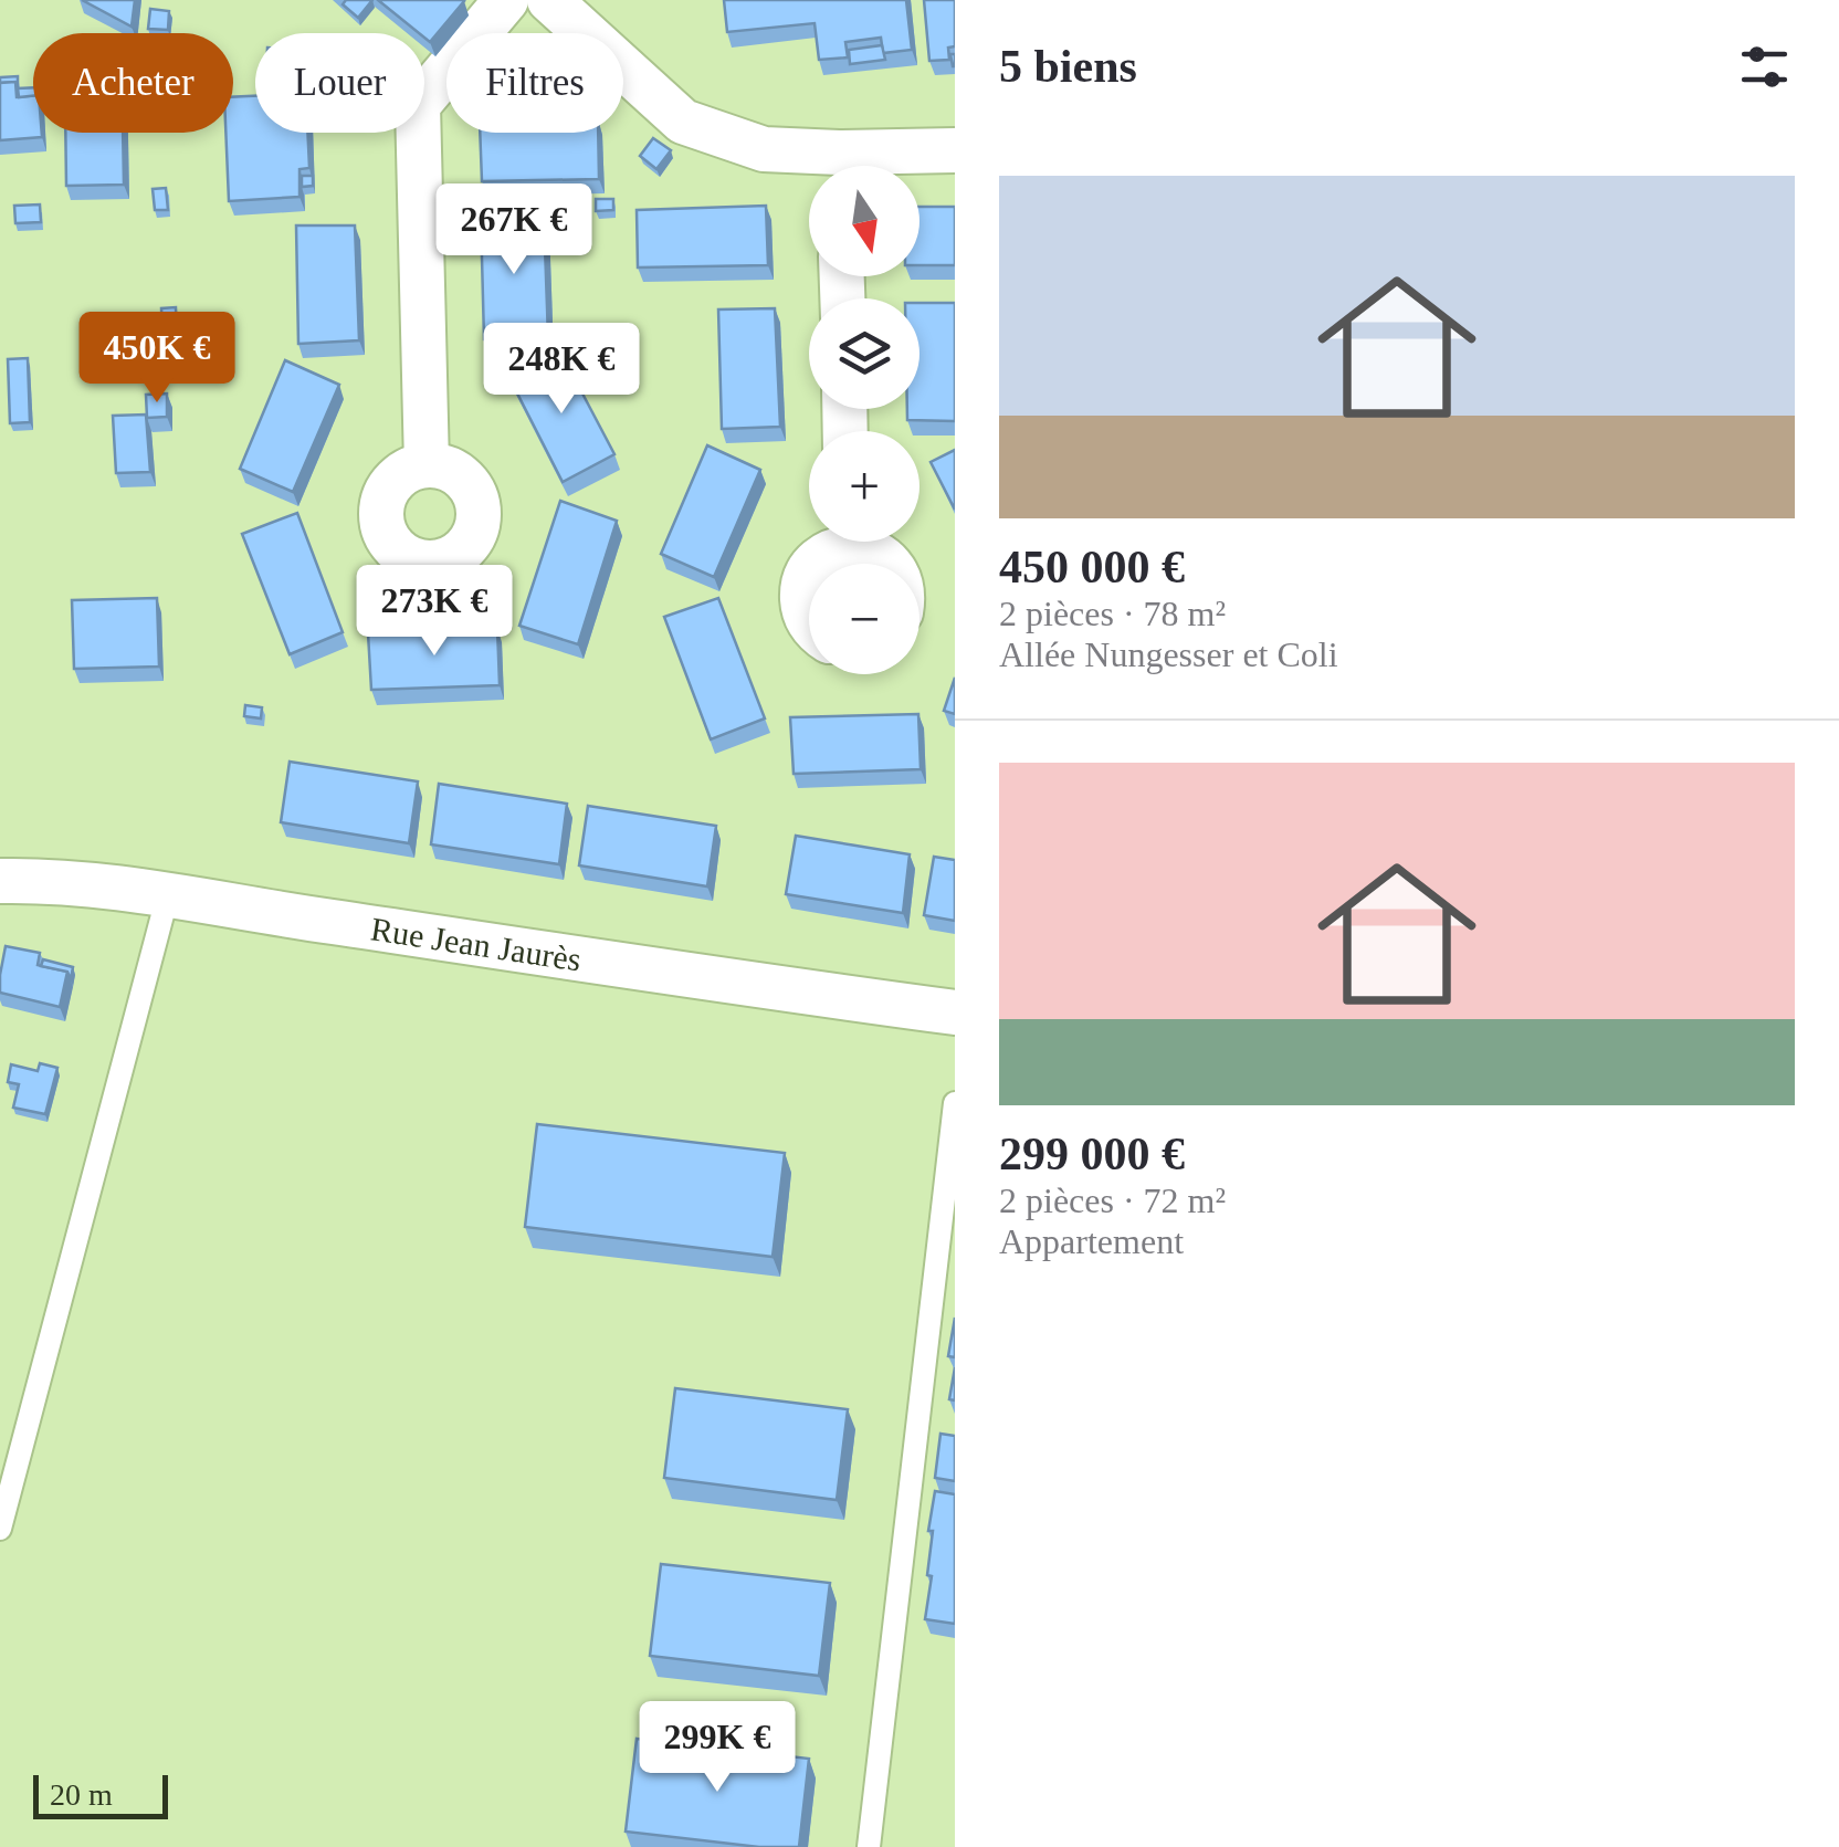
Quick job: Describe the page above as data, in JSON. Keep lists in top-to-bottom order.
{
  "streets": {
    "street": ["Rue Jean Jaurès"]
  },
  "scale_bar": "20 m",
  "north": "bottom",
  "page": {
    "heading": "5 biens",
    "chip": ["Acheter", "Louer", "Filtres"],
    "list": [
      {
        "name": "450 000 €",
        "note": "2 pièces · 78 m² · Allée Nungesser et Coli"
      },
      {
        "name": "299 000 €",
        "note": "2 pièces · 72 m² · Appartement"
      }
    ],
    "map_buttons": ["+", "−"],
    "price": [
      "267K €",
      "450K €",
      "248K €",
      "273K €",
      "299K €"
    ],
    "scale": "20 m"
  }
}
